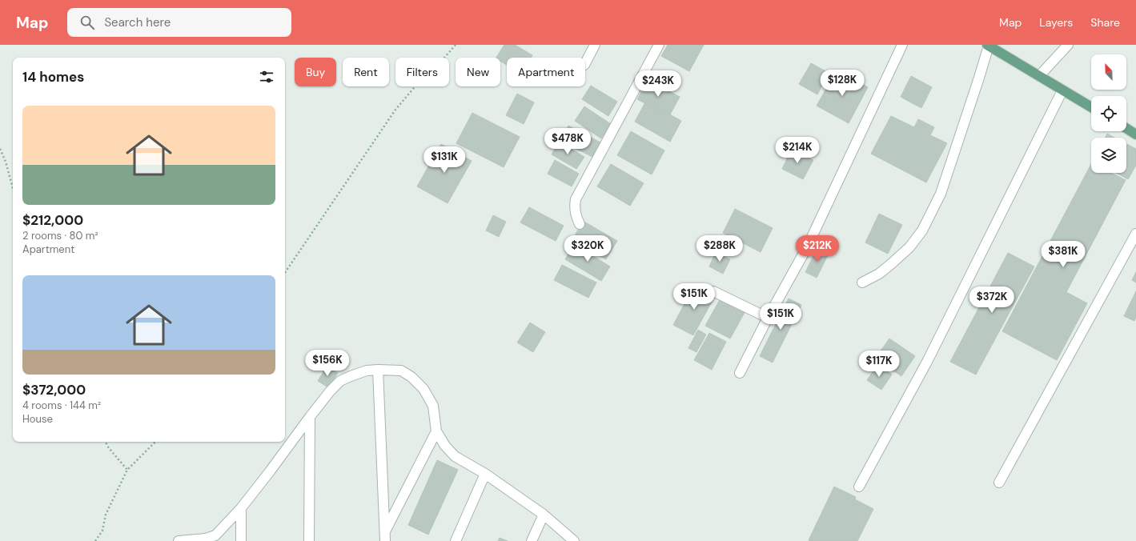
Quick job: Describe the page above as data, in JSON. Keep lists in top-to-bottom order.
{
  "north": "top left",
  "page": {
    "header": "Map",
    "search": "Search here",
    "nav": ["Map", "Layers", "Share"],
    "chip": [
      "Buy",
      "Rent",
      "Filters",
      "New",
      "Apartment"
    ],
    "heading": "14 homes",
    "price": [
      "$128K",
      "$243K",
      "$478K",
      "$214K",
      "$131K",
      "$320K",
      "$288K",
      "$212K",
      "$381K",
      "$151K",
      "$372K",
      "$151K",
      "$156K",
      "$117K"
    ],
    "list": [
      {
        "name": "$212,000",
        "note": "2 rooms · 80 m² · Apartment"
      },
      {
        "name": "$372,000",
        "note": "4 rooms · 144 m² · House"
      }
    ]
  }
}
